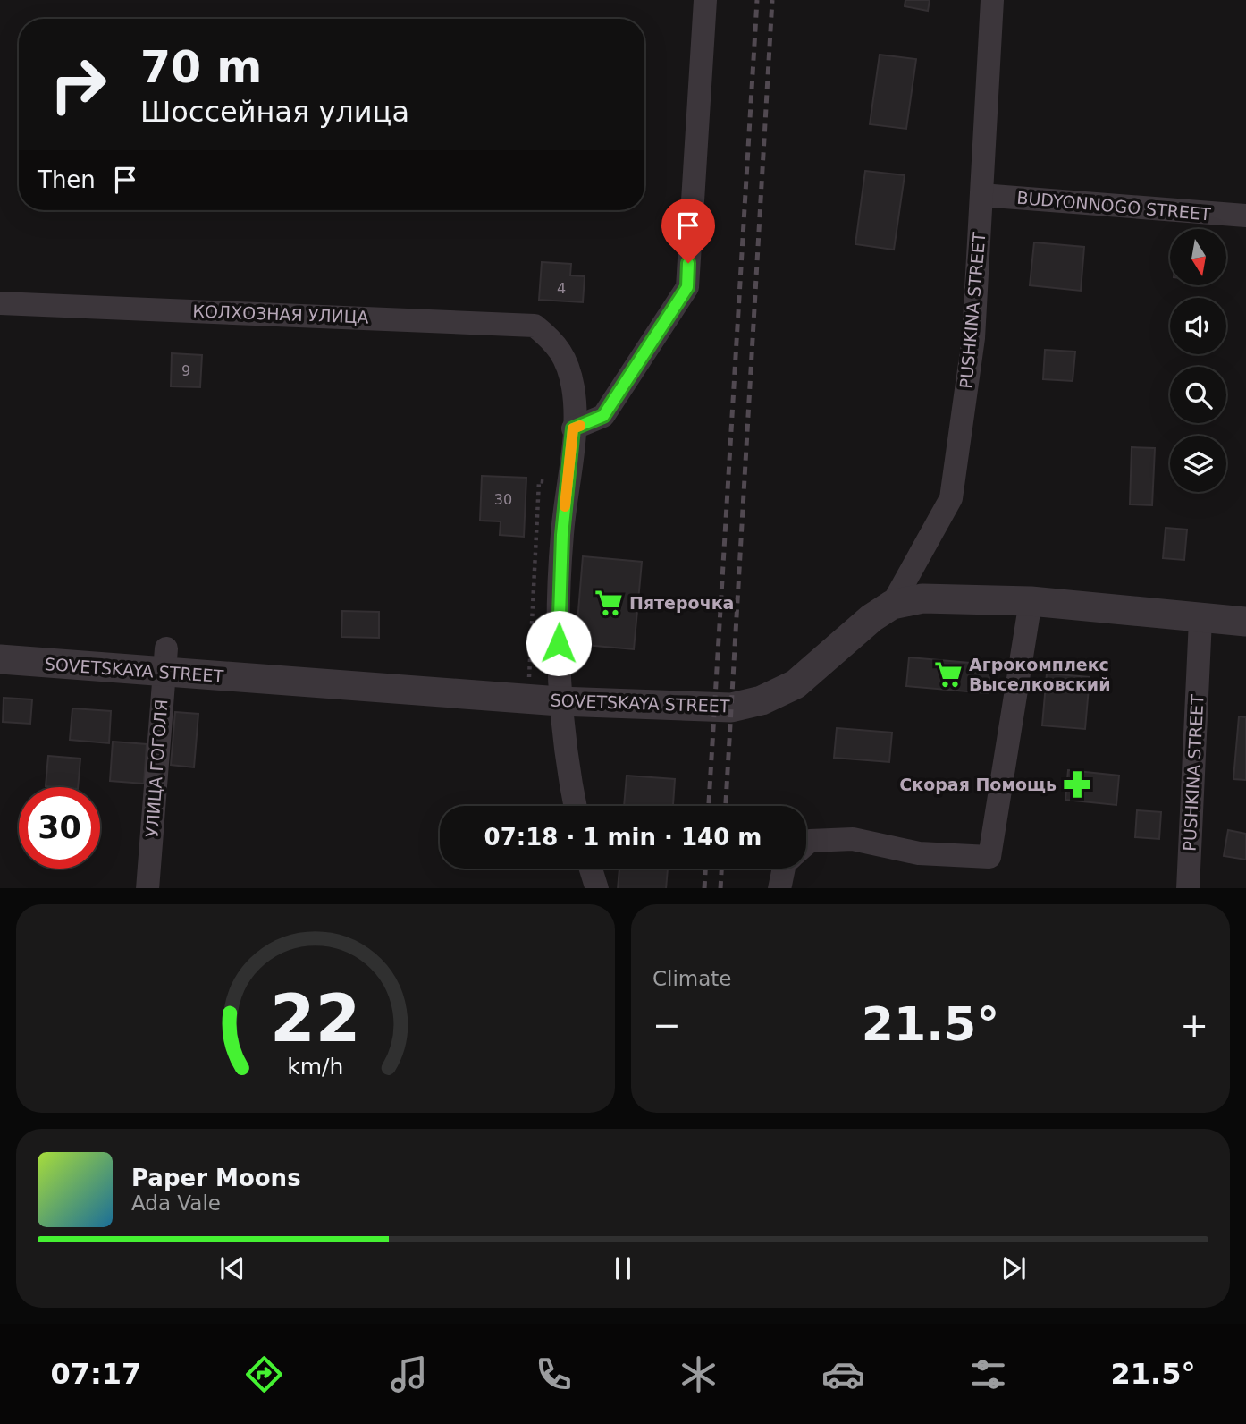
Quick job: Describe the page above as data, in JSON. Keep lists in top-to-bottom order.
{
  "streets": {
    "street": [
      "BUDYONNOGO STREET",
      "PUSHKINA STREET",
      "КОЛХОЗНАЯ УЛИЦА",
      "SOVETSKAYA STREET",
      "УЛИЦА ГОГОЛЯ"
    ]
  },
  "crossings": [
    ["BUDYONNOGO STREET", "PUSHKINA STREET"],
    ["PUSHKINA STREET", "SOVETSKAYA STREET"],
    ["SOVETSKAYA STREET", "УЛИЦА ГОГОЛЯ"]
  ],
  "places": {
    "supermarket": ["Пятерочка", "Агрокомплекс Выселковский"],
    "pharmacy": ["Скорая Помощь"]
  },
  "house_numbers": ["4", "9", "30"],
  "north": "bottom",
  "page": {
    "turn": ["70 m", "Шоссейная улица"],
    "then": "Then",
    "limit": "30",
    "trip": "07:18 · 1 min · 140 m",
    "tile": "Climate",
    "heat": ["−", "21.5°", "+"],
    "song": ["Paper Moons", "Ada Vale"],
    "tabs": ["07:17", "21.5°"],
    "gauge": ["22", "km/h"]
  }
}
